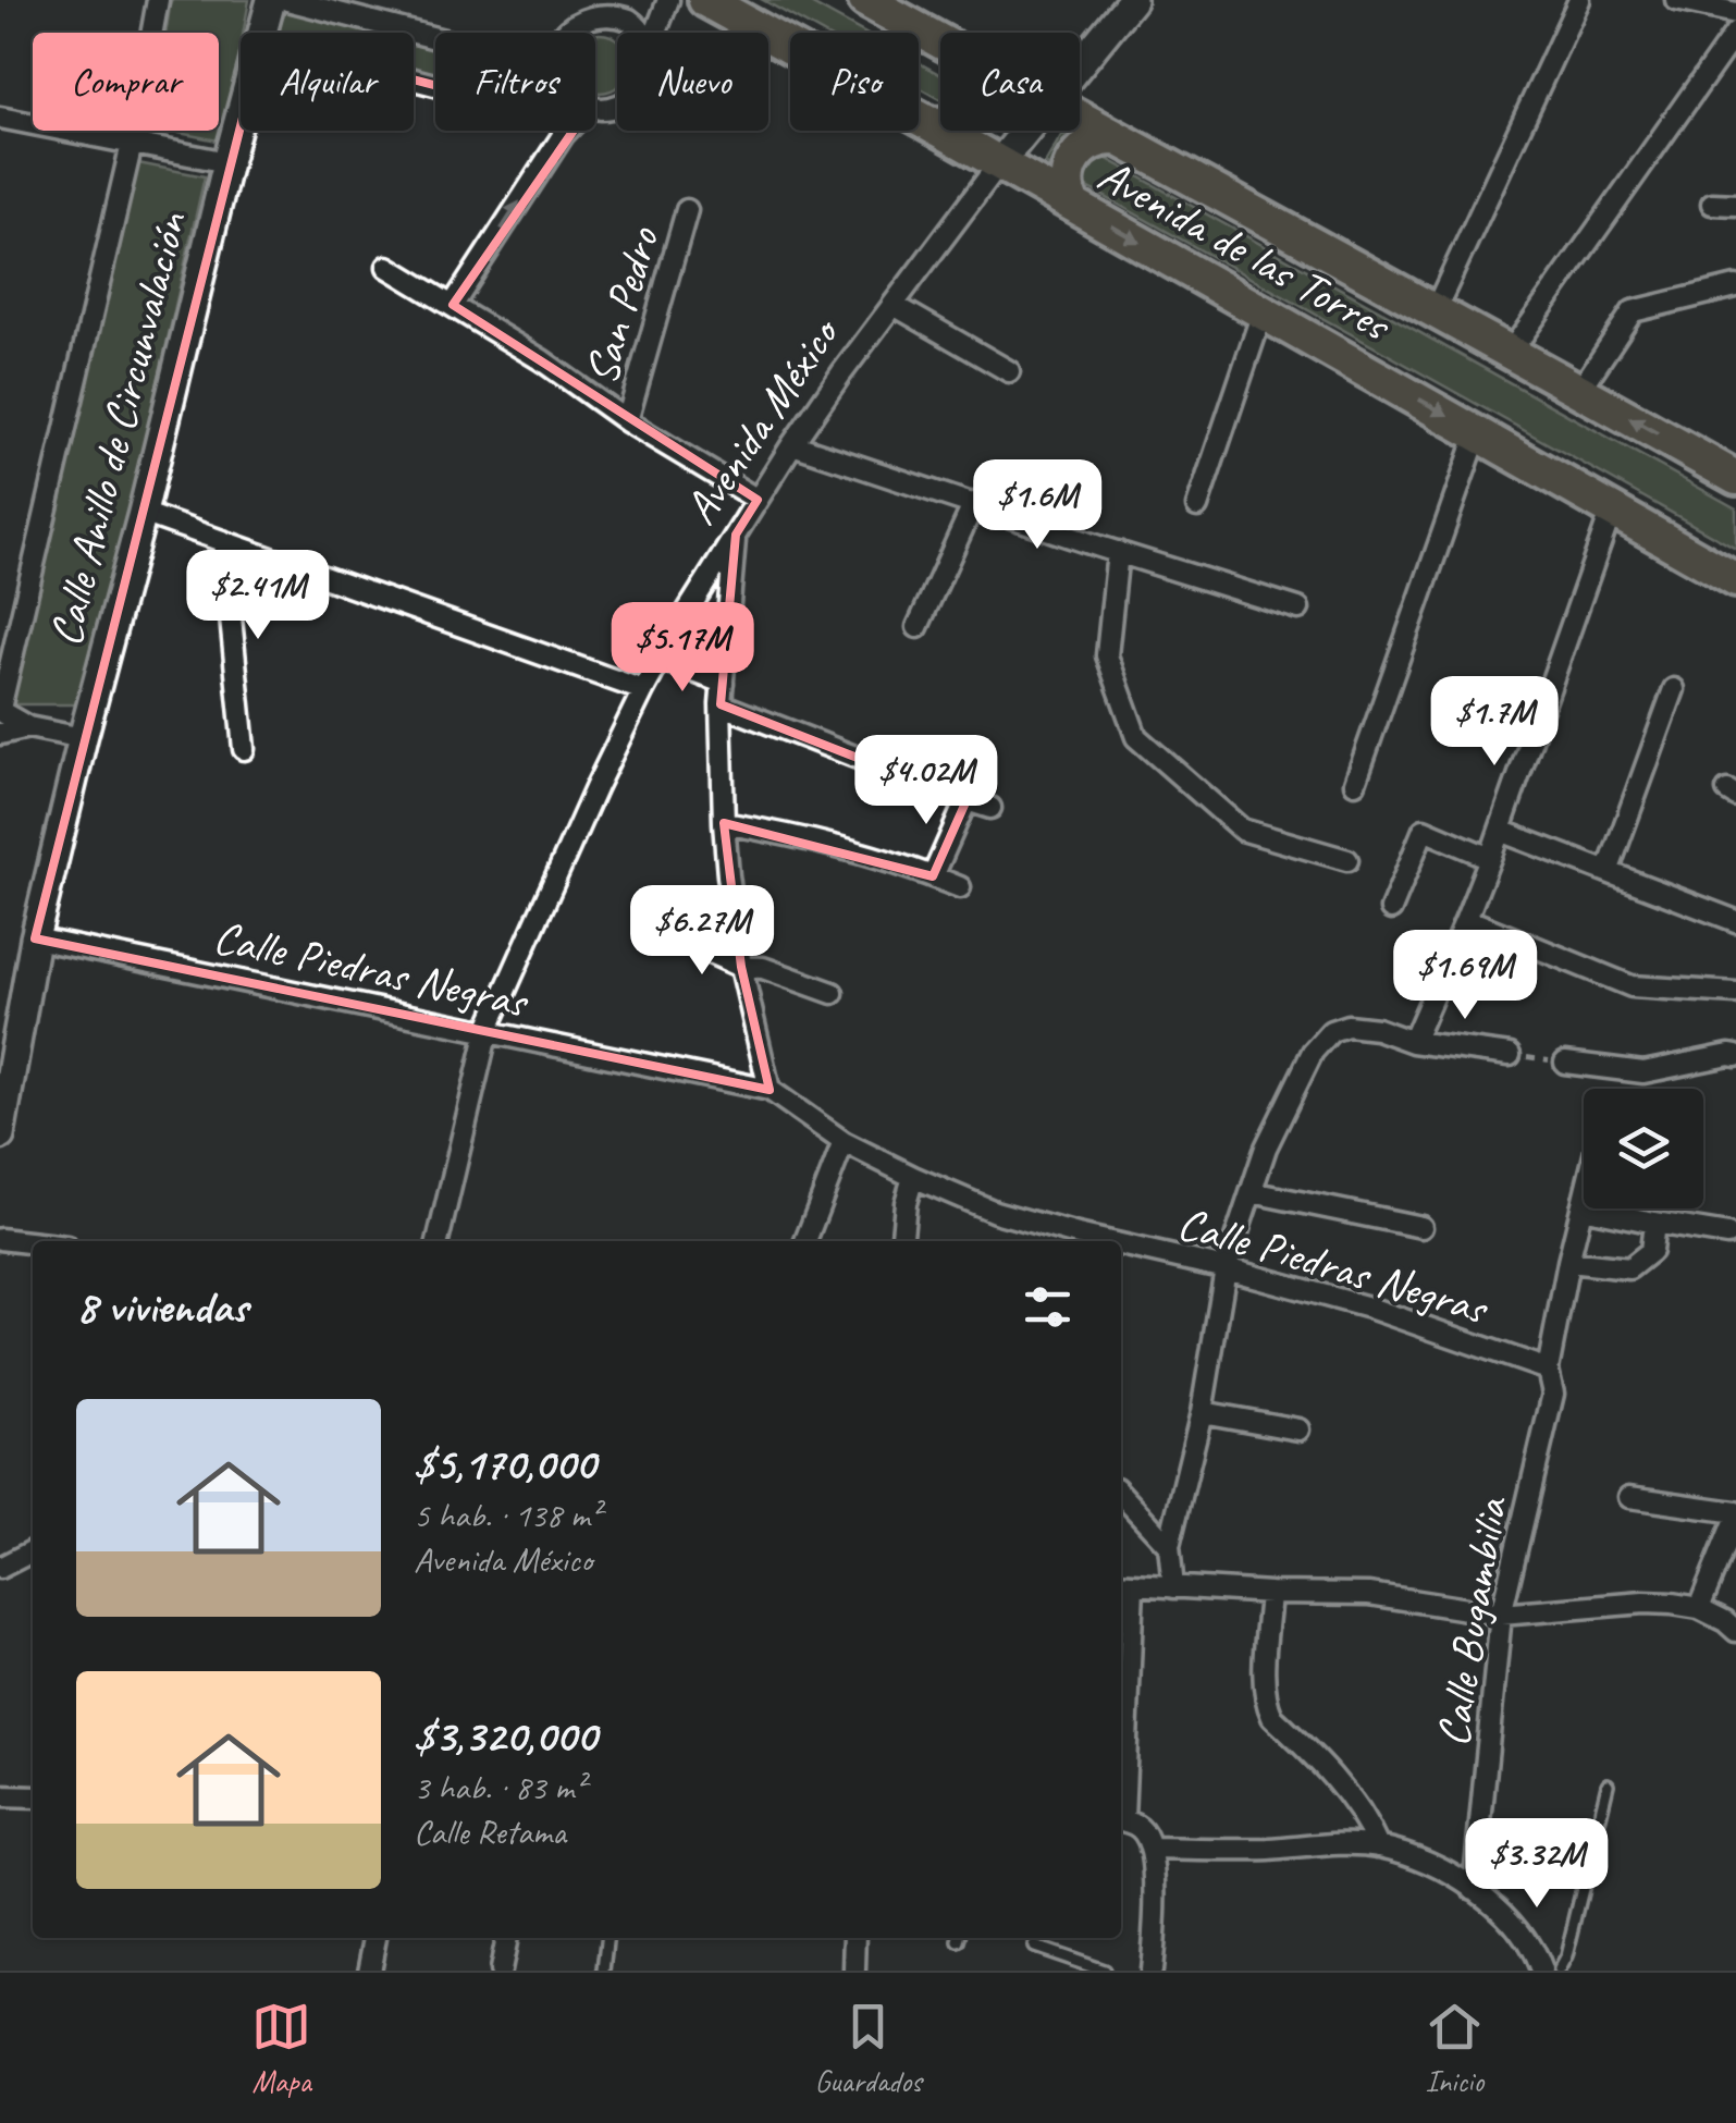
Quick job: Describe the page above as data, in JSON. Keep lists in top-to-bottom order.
{
  "streets": {
    "main road": ["Avenida de las Torres"],
    "street": [
      "San Pedro",
      "Avenida México",
      "Calle Anillo de Circunvalación",
      "Calle Piedras Negras",
      "Calle Bugambilia"
    ]
  },
  "crossings": [
    ["Avenida de las Torres", "Avenida México"],
    ["Avenida México", "Calle Piedras Negras"],
    ["Calle Anillo de Circunvalación", "Calle Piedras Negras"],
    ["Calle Piedras Negras", "Calle Bugambilia"]
  ],
  "page": {
    "chip": [
      "Comprar",
      "Alquilar",
      "Filtros",
      "Nuevo",
      "Piso",
      "Casa"
    ],
    "price": [
      "$1.6M",
      "$2.41M",
      "$5.17M",
      "$1.7M",
      "$4.02M",
      "$6.27M",
      "$1.69M",
      "$3.32M"
    ],
    "heading": "8 viviendas",
    "list": [
      {
        "name": "$5,170,000",
        "note": "5 hab. · 138 m² · Avenida México"
      },
      {
        "name": "$3,320,000",
        "note": "3 hab. · 83 m² · Calle Retama"
      }
    ],
    "tabs": ["Mapa", "Guardados", "Inicio"]
  }
}
